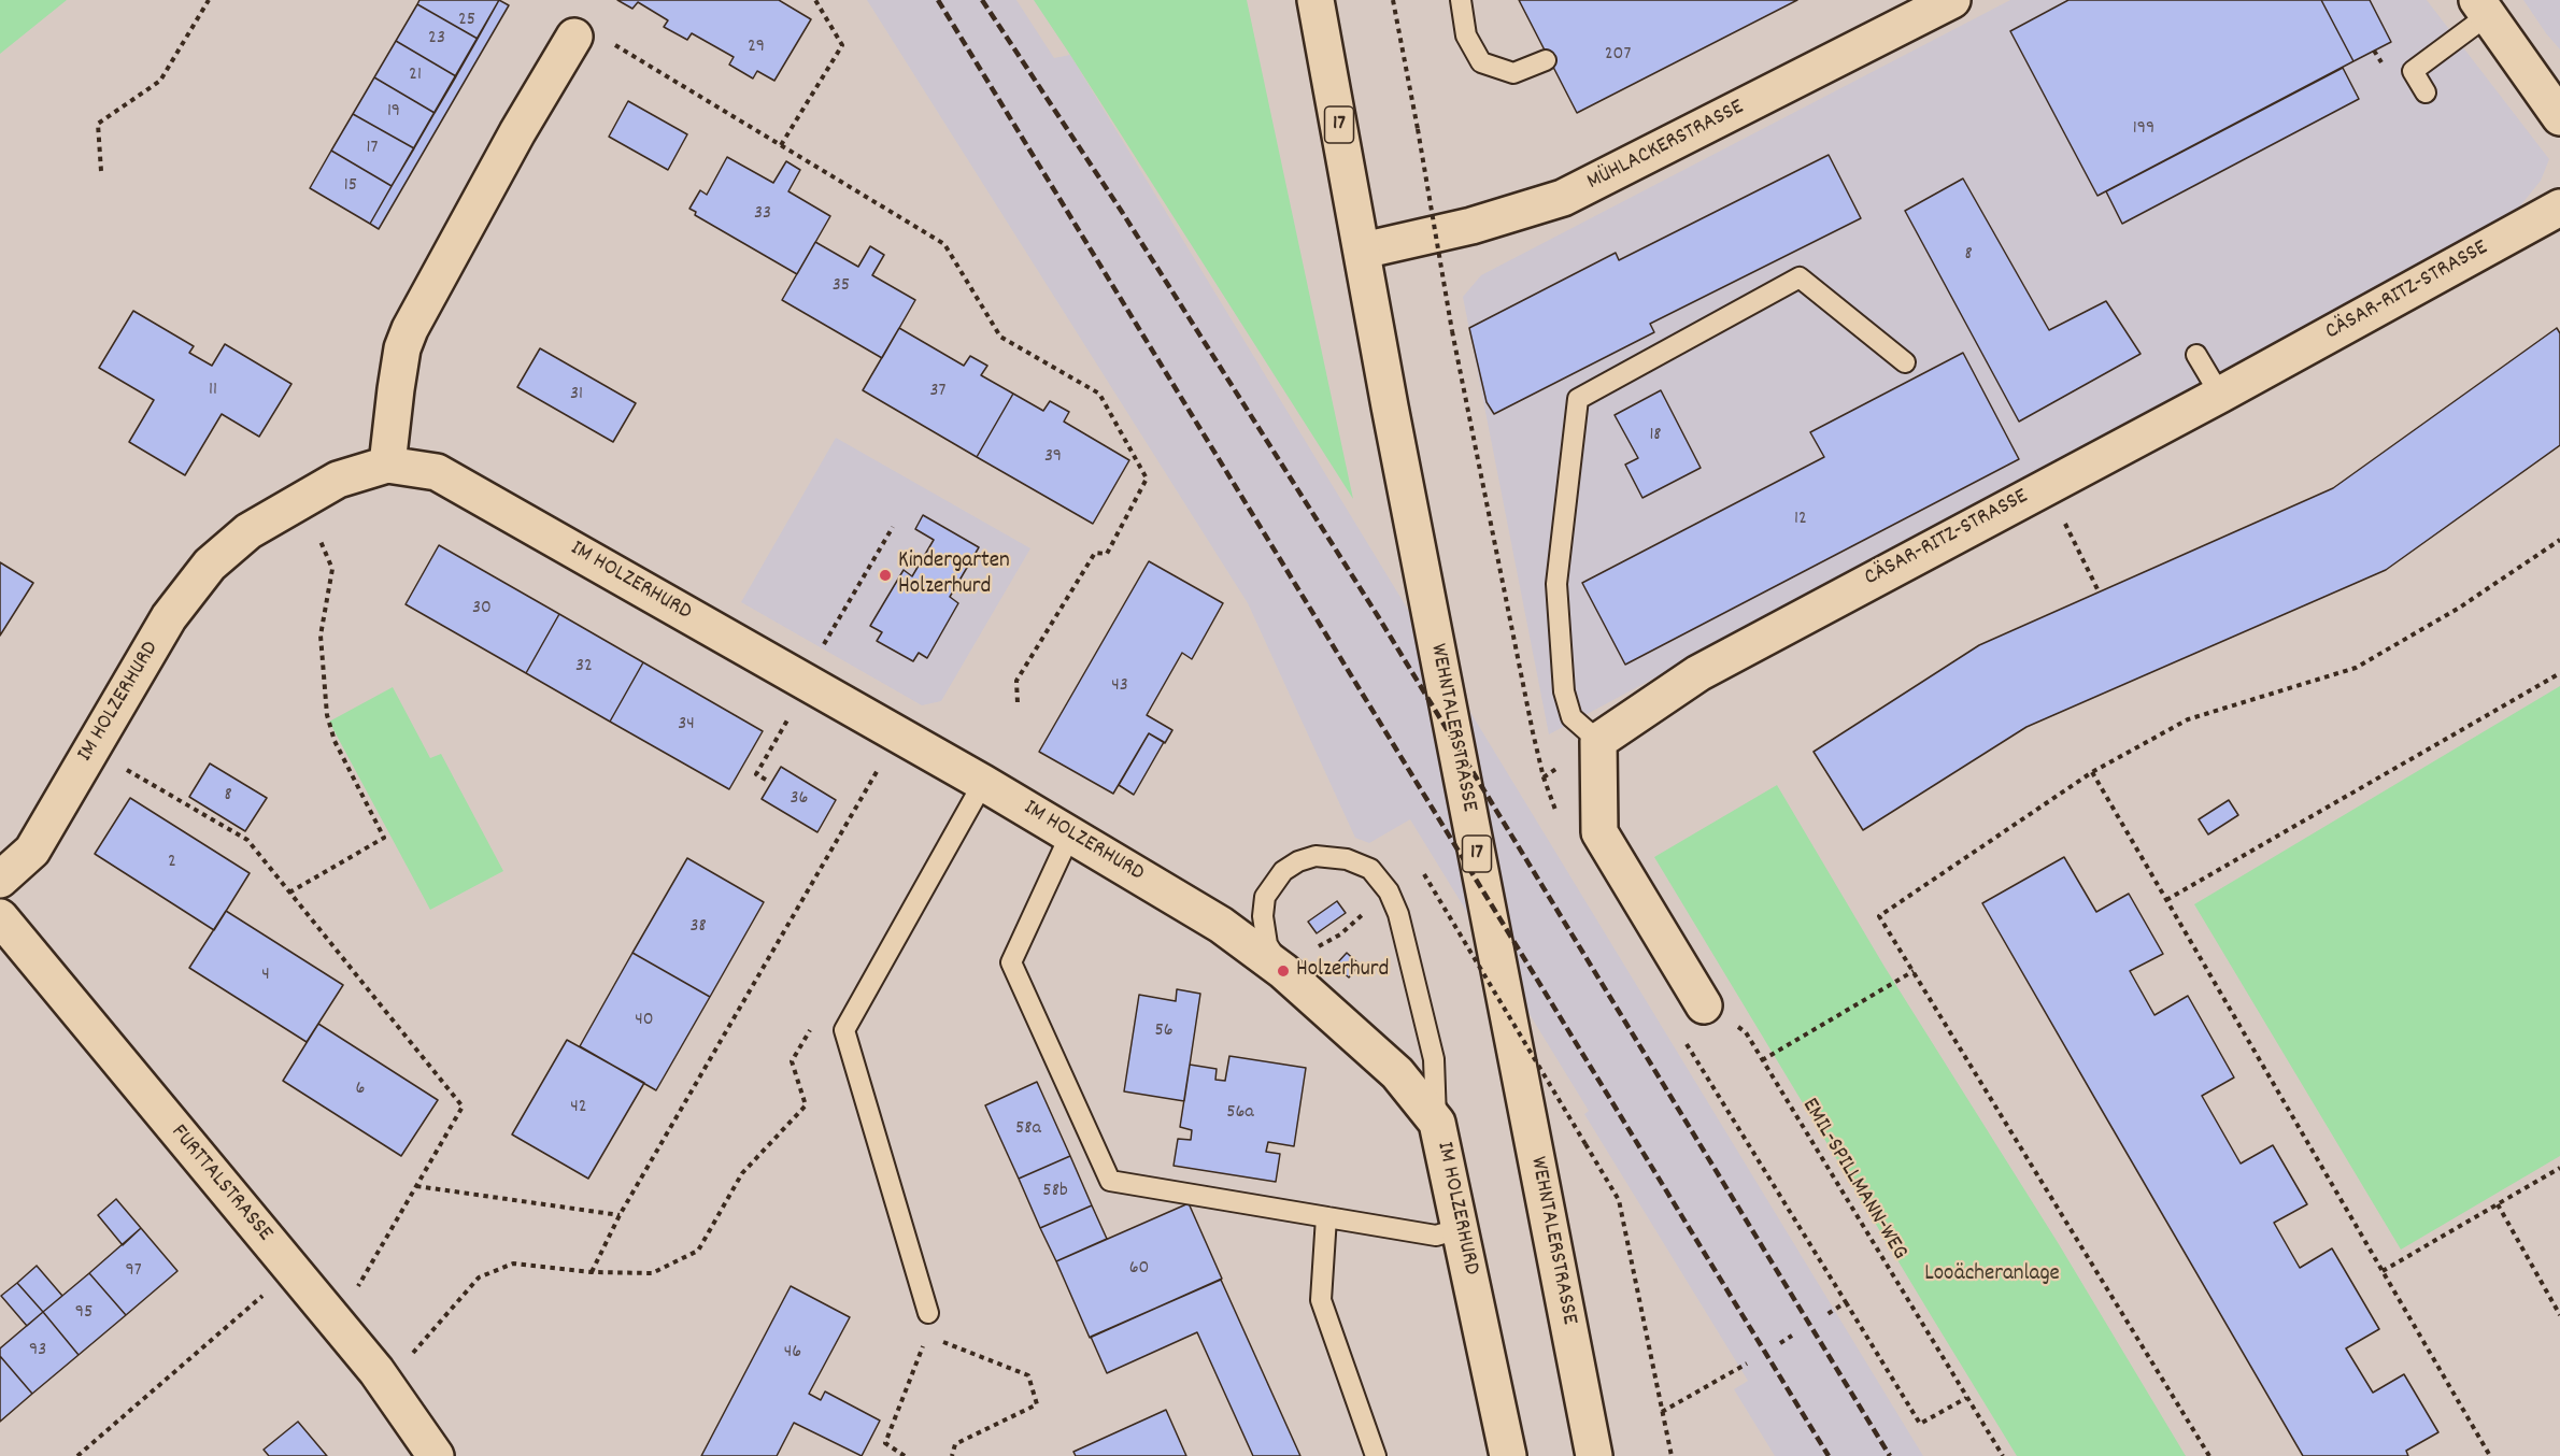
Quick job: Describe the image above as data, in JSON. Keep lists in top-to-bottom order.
{
  "streets": {
    "street": [
      "17",
      "MÜHLACKERSTRASSE",
      "CÄSAR-RITZ-STRASSE",
      "IM HOLZERHURD",
      "WEHNTALERSTRASSE",
      "FURTTALSTRASSE"
    ],
    "path": ["EMIL-SPILLMANN-WEG"]
  },
  "crossings": [
    ["MÜHLACKERSTRASSE", "WEHNTALERSTRASSE"]
  ],
  "parks": ["Looächeranlage"],
  "places": ["Kindergarten Holzerhurd", "Holzerhurd"],
  "house_numbers": [
    "25",
    "23",
    "29",
    "207",
    "21",
    "19",
    "199",
    "17",
    "15",
    "33",
    "8",
    "35",
    "11",
    "37",
    "31",
    "18",
    "39",
    "12",
    "30",
    "32",
    "43",
    "34",
    "8",
    "36",
    "2",
    "38",
    "4",
    "40",
    "56",
    "6",
    "42",
    "56a",
    "58a",
    "58b",
    "60",
    "97",
    "95",
    "93",
    "46"
  ]
}
